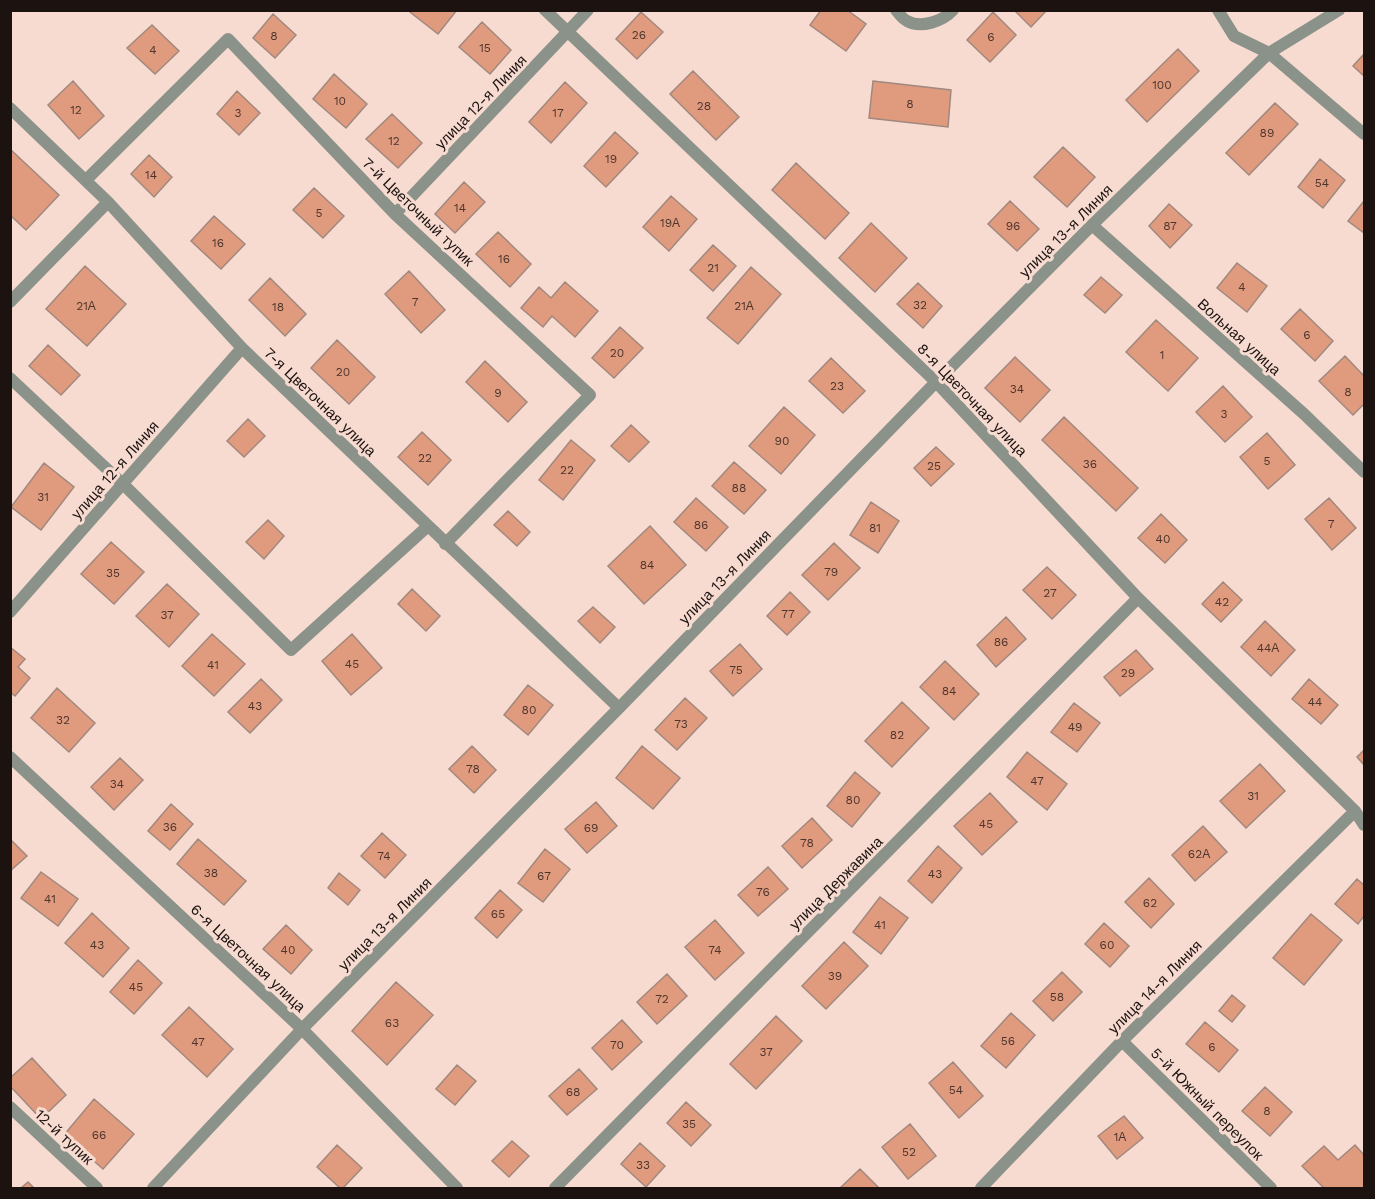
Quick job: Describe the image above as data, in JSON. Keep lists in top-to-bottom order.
{
  "streets": {
    "lane": [
      "улица 12-я Линия",
      "7-й Цветочный тупик",
      "улица 13-я Линия",
      "Вольная улица",
      "8-я Цветочная улица",
      "7-я Цветочная улица",
      "улица Державина",
      "6-я Цветочная улица",
      "улица 14-я Линия",
      "5-й Южный переулок",
      "12-й тупик"
    ]
  },
  "crossings": [
    ["улица 12-я Линия", "7-й Цветочный тупик"],
    ["улица 12-я Линия", "8-я Цветочная улица"],
    ["улица 12-я Линия", "7-я Цветочная улица"],
    ["7-й Цветочный тупик", "7-я Цветочная улица"],
    ["улица 13-я Линия", "Вольная улица"],
    ["улица 13-я Линия", "8-я Цветочная улица"],
    ["улица 13-я Линия", "7-я Цветочная улица"],
    ["улица 13-я Линия", "6-я Цветочная улица"],
    ["8-я Цветочная улица", "улица Державина"],
    ["8-я Цветочная улица", "улица 14-я Линия"],
    ["улица 14-я Линия", "5-й Южный переулок"]
  ],
  "house_numbers": [
    "26",
    "8",
    "6",
    "15",
    "4",
    "100",
    "10",
    "8",
    "28",
    "12",
    "3",
    "17",
    "89",
    "12",
    "19",
    "14",
    "54",
    "14",
    "5",
    "19А",
    "96",
    "87",
    "16",
    "16",
    "21",
    "4",
    "7",
    "32",
    "21А",
    "21А",
    "18",
    "6",
    "20",
    "1",
    "20",
    "23",
    "34",
    "8",
    "9",
    "3",
    "90",
    "22",
    "5",
    "36",
    "25",
    "22",
    "88",
    "31",
    "7",
    "86",
    "81",
    "40",
    "84",
    "79",
    "35",
    "27",
    "42",
    "77",
    "37",
    "86",
    "44А",
    "45",
    "41",
    "75",
    "29",
    "84",
    "44",
    "43",
    "80",
    "32",
    "73",
    "49",
    "82",
    "78",
    "47",
    "34",
    "31",
    "80",
    "45",
    "36",
    "69",
    "78",
    "62А",
    "74",
    "38",
    "43",
    "67",
    "76",
    "41",
    "62",
    "65",
    "41",
    "43",
    "60",
    "40",
    "74",
    "39",
    "45",
    "58",
    "72",
    "63",
    "56",
    "47",
    "70",
    "6",
    "37",
    "54",
    "68",
    "8",
    "35",
    "66",
    "1А",
    "52",
    "33"
  ]
}
